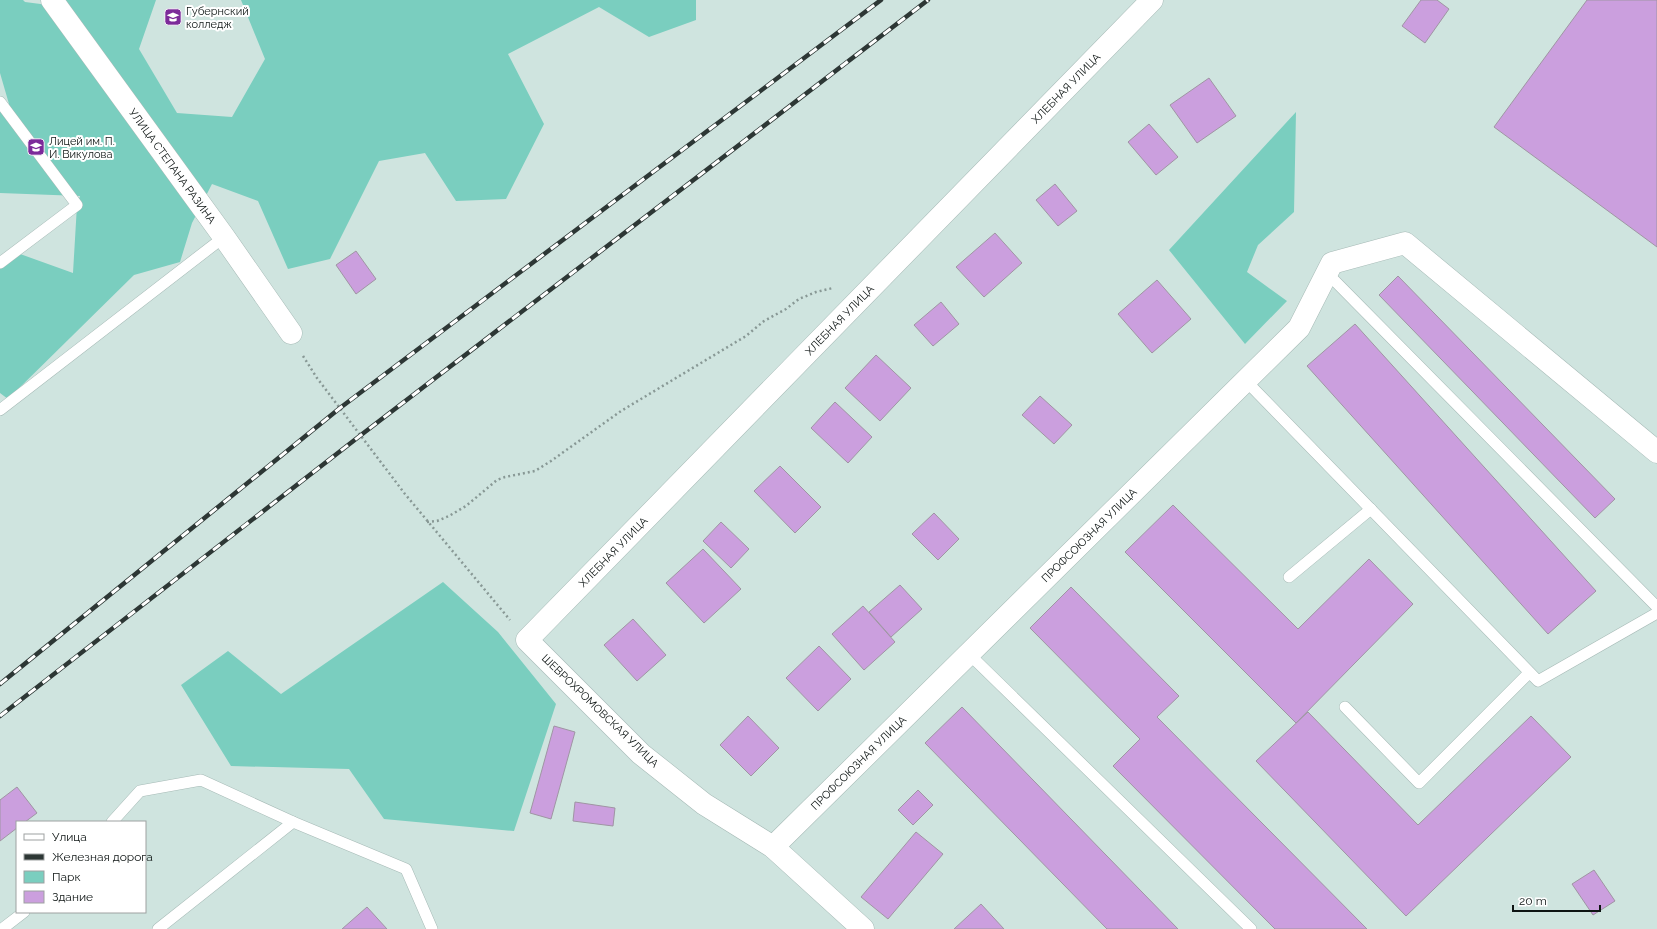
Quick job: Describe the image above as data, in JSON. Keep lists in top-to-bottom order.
{
  "streets": {
    "street": [
      "ХЛЕБНАЯ УЛИЦА",
      "УЛИЦА СТЕПАНА РАЗИНА",
      "ПРОФСОЮЗНАЯ УЛИЦА",
      "ШЕВРОХРОМОВСКАЯ УЛИЦА"
    ]
  },
  "crossings": [
    ["ХЛЕБНАЯ УЛИЦА", "ШЕВРОХРОМОВСКАЯ УЛИЦА"],
    ["ПРОФСОЮЗНАЯ УЛИЦА", "ШЕВРОХРОМОВСКАЯ УЛИЦА"]
  ],
  "places": {
    "school or university": ["Губернский колледж", "Лицей им. П. И. Викулова"]
  },
  "legend": [
    "Улица",
    "Железная дорога",
    "Парк",
    "Здание"
  ],
  "scale_bar": "20 m"
}
